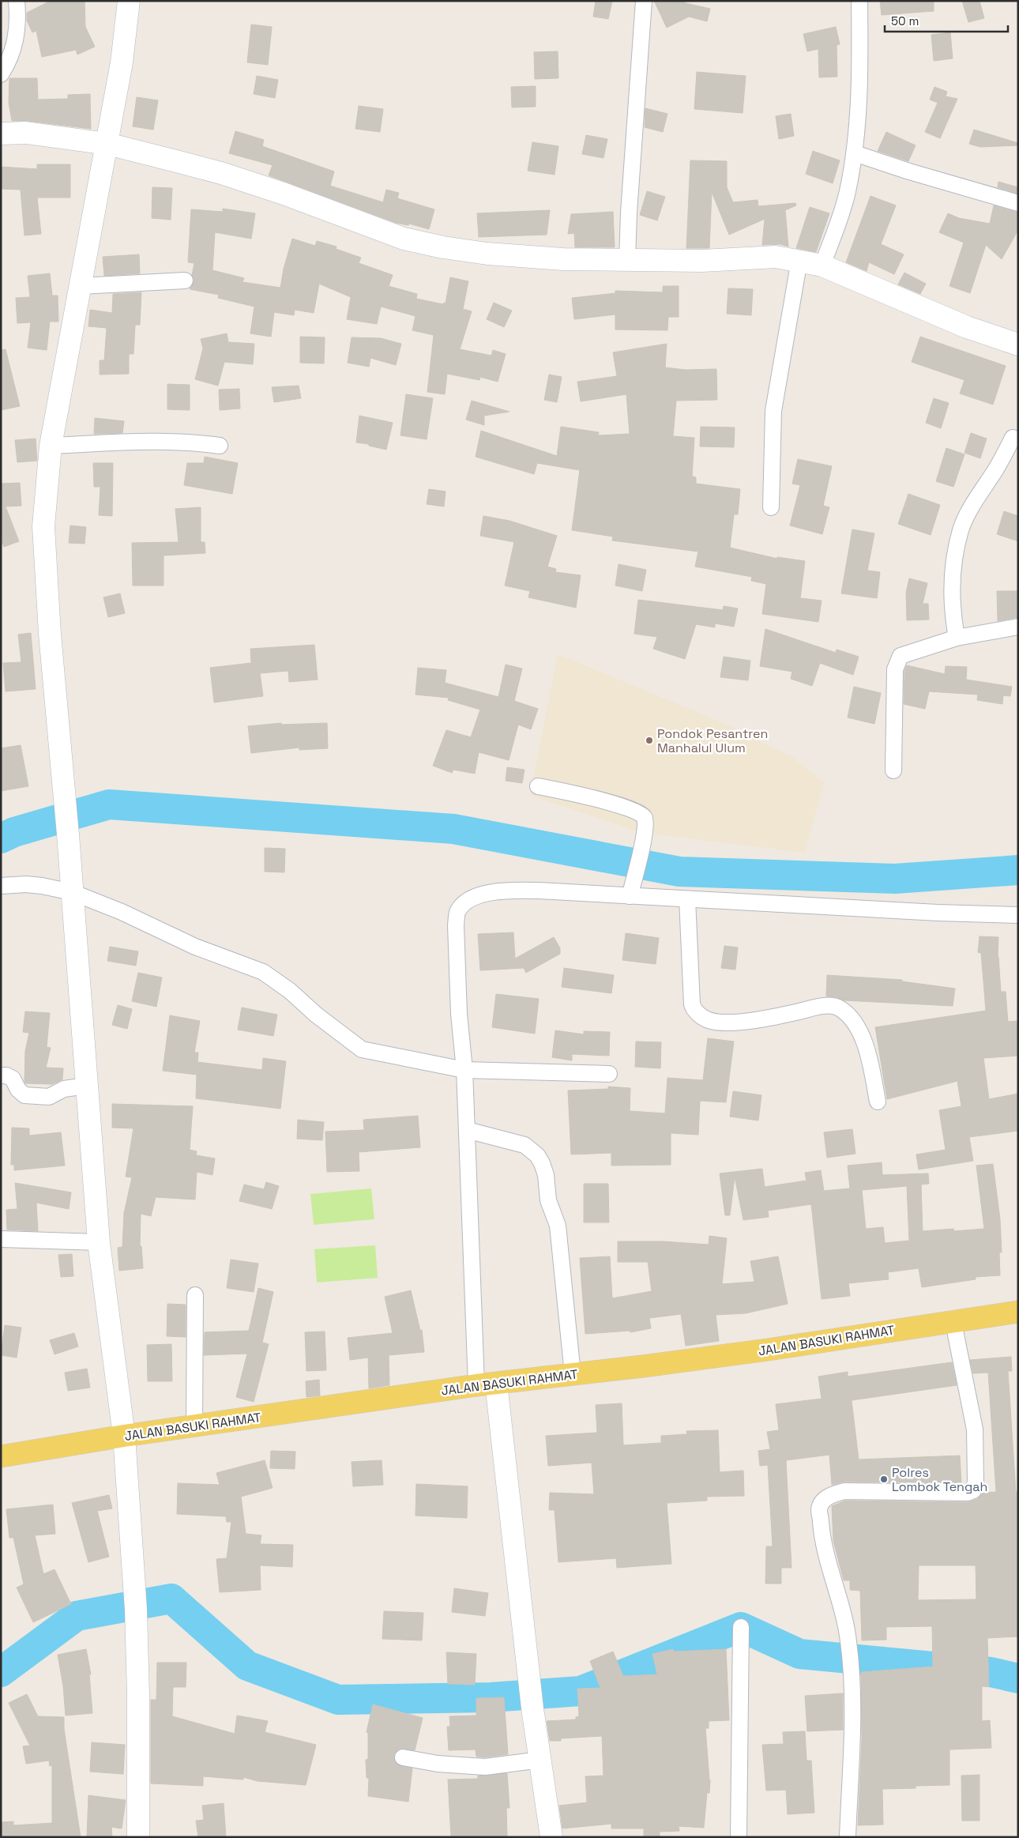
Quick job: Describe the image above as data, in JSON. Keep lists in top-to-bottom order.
{
  "streets": {
    "main road": ["JALAN BASUKI RAHMAT"]
  },
  "places": ["Pondok Pesantren Manhalul Ulum", "Polres Lombok Tengah"],
  "scale_bar": "50 m"
}
